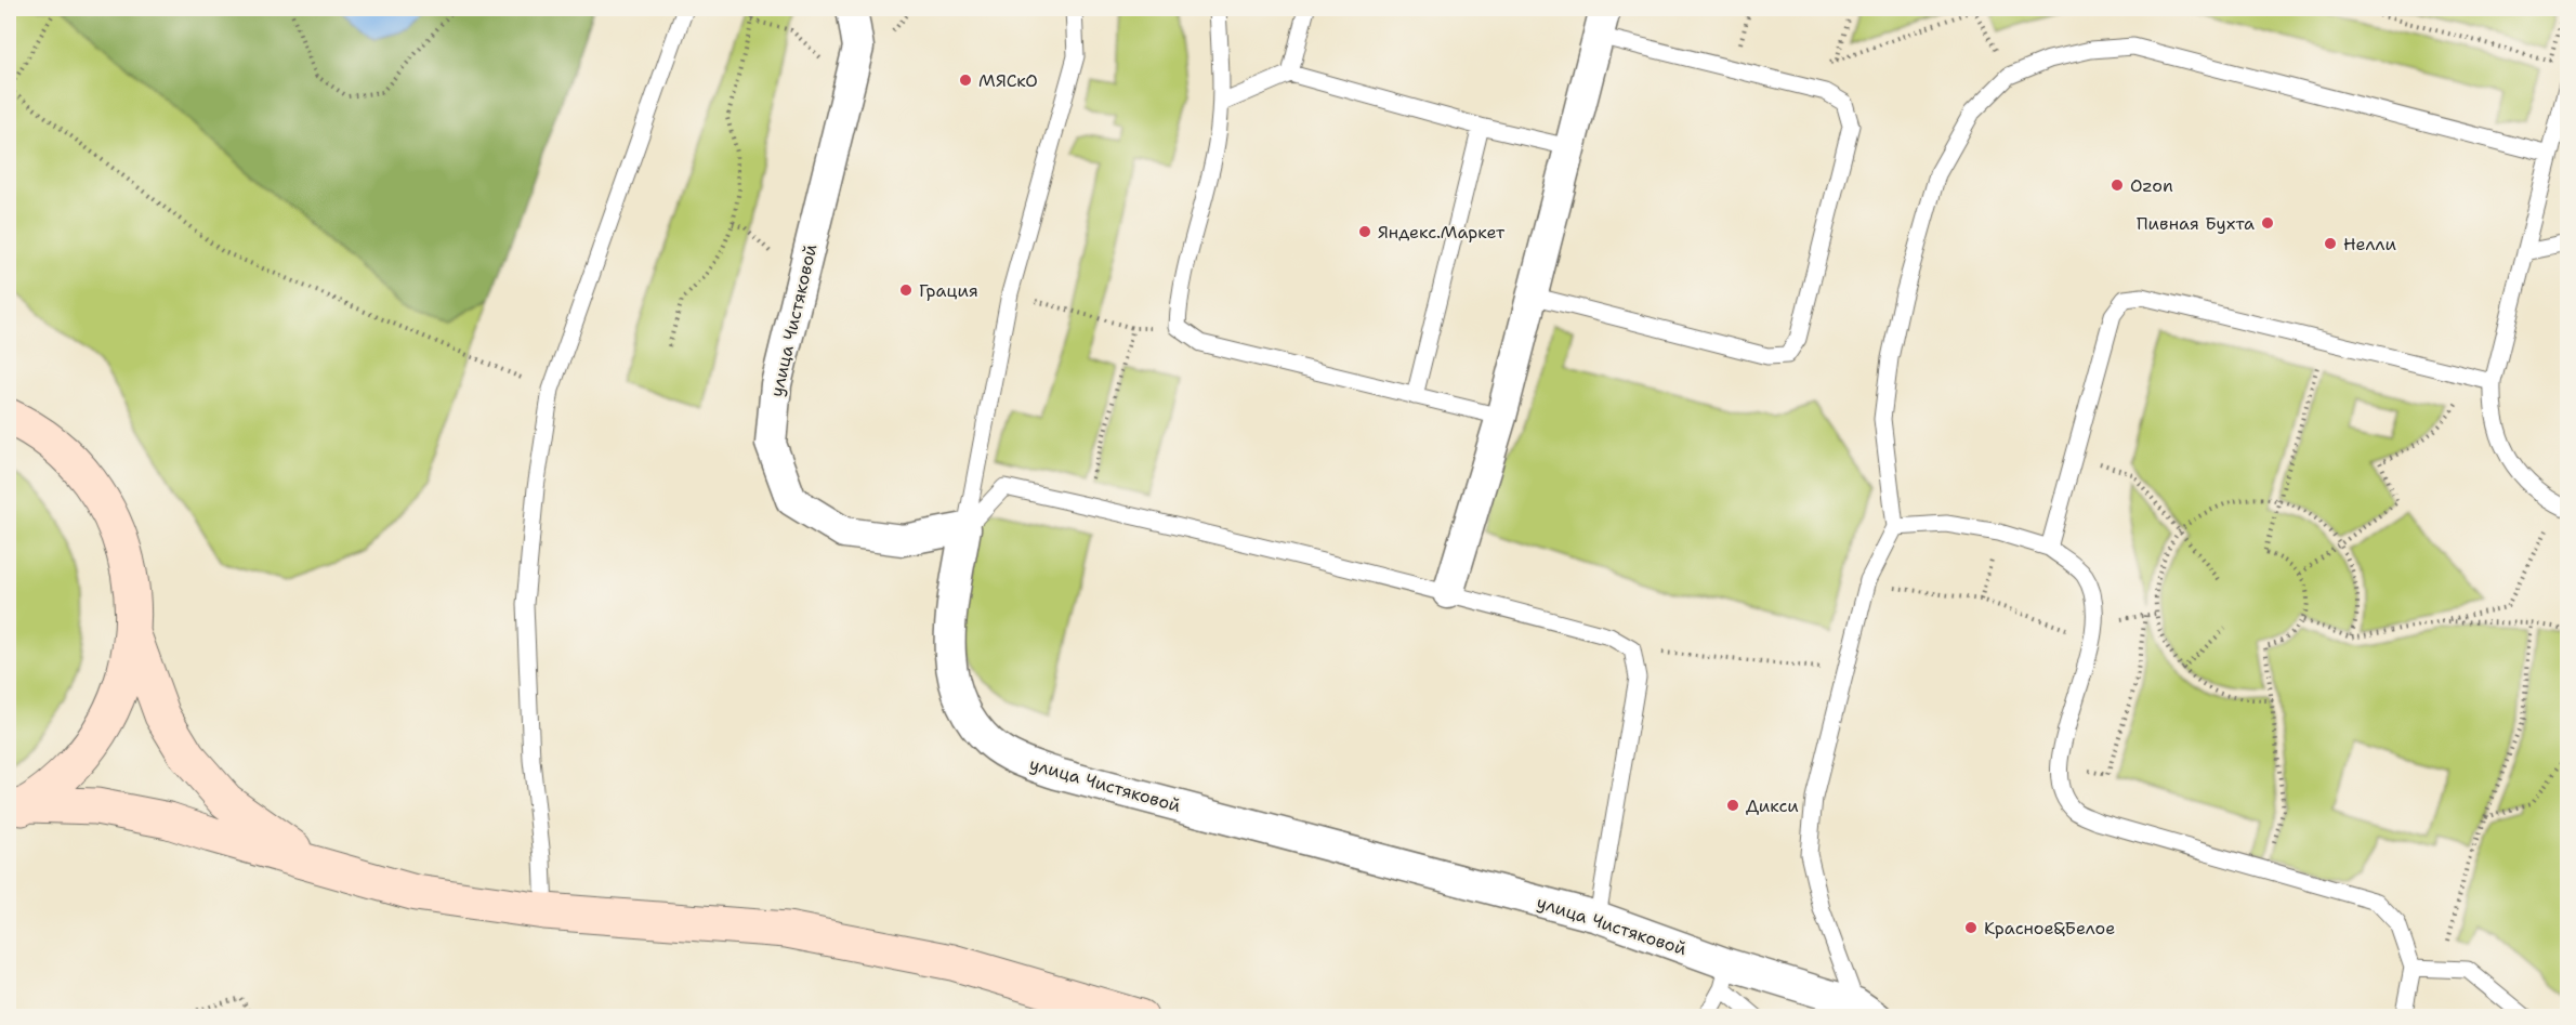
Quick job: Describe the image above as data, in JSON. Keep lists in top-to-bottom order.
{
  "streets": {
    "street": ["улица Чистяковой"]
  },
  "places": [
    "МЯСкО",
    "Ozon",
    "Пивная Бухта",
    "Яндекс.Маркет",
    "Нелли",
    "Грация",
    "Дикси",
    "Красное&Белое"
  ]
}
